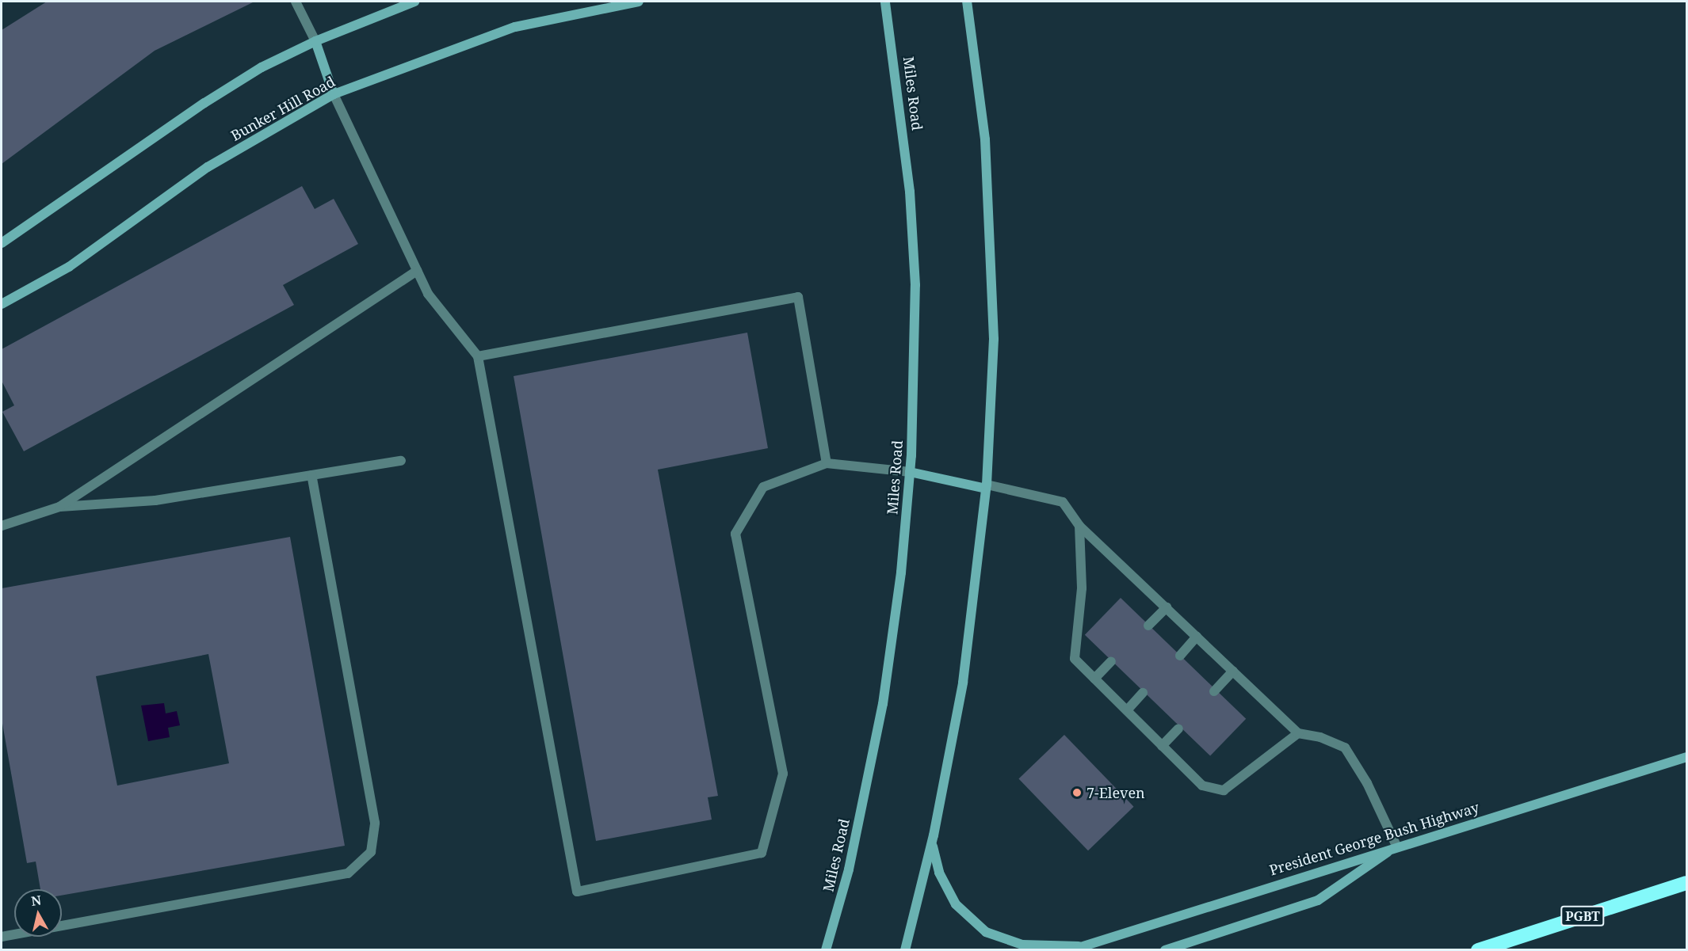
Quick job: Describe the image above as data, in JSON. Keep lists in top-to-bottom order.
{
  "streets": {
    "highway": ["PGBT"],
    "main road": ["Miles Road", "Bunker Hill Road", "President George Bush Highway"]
  },
  "places": ["7-Eleven"],
  "north": "top"
}
